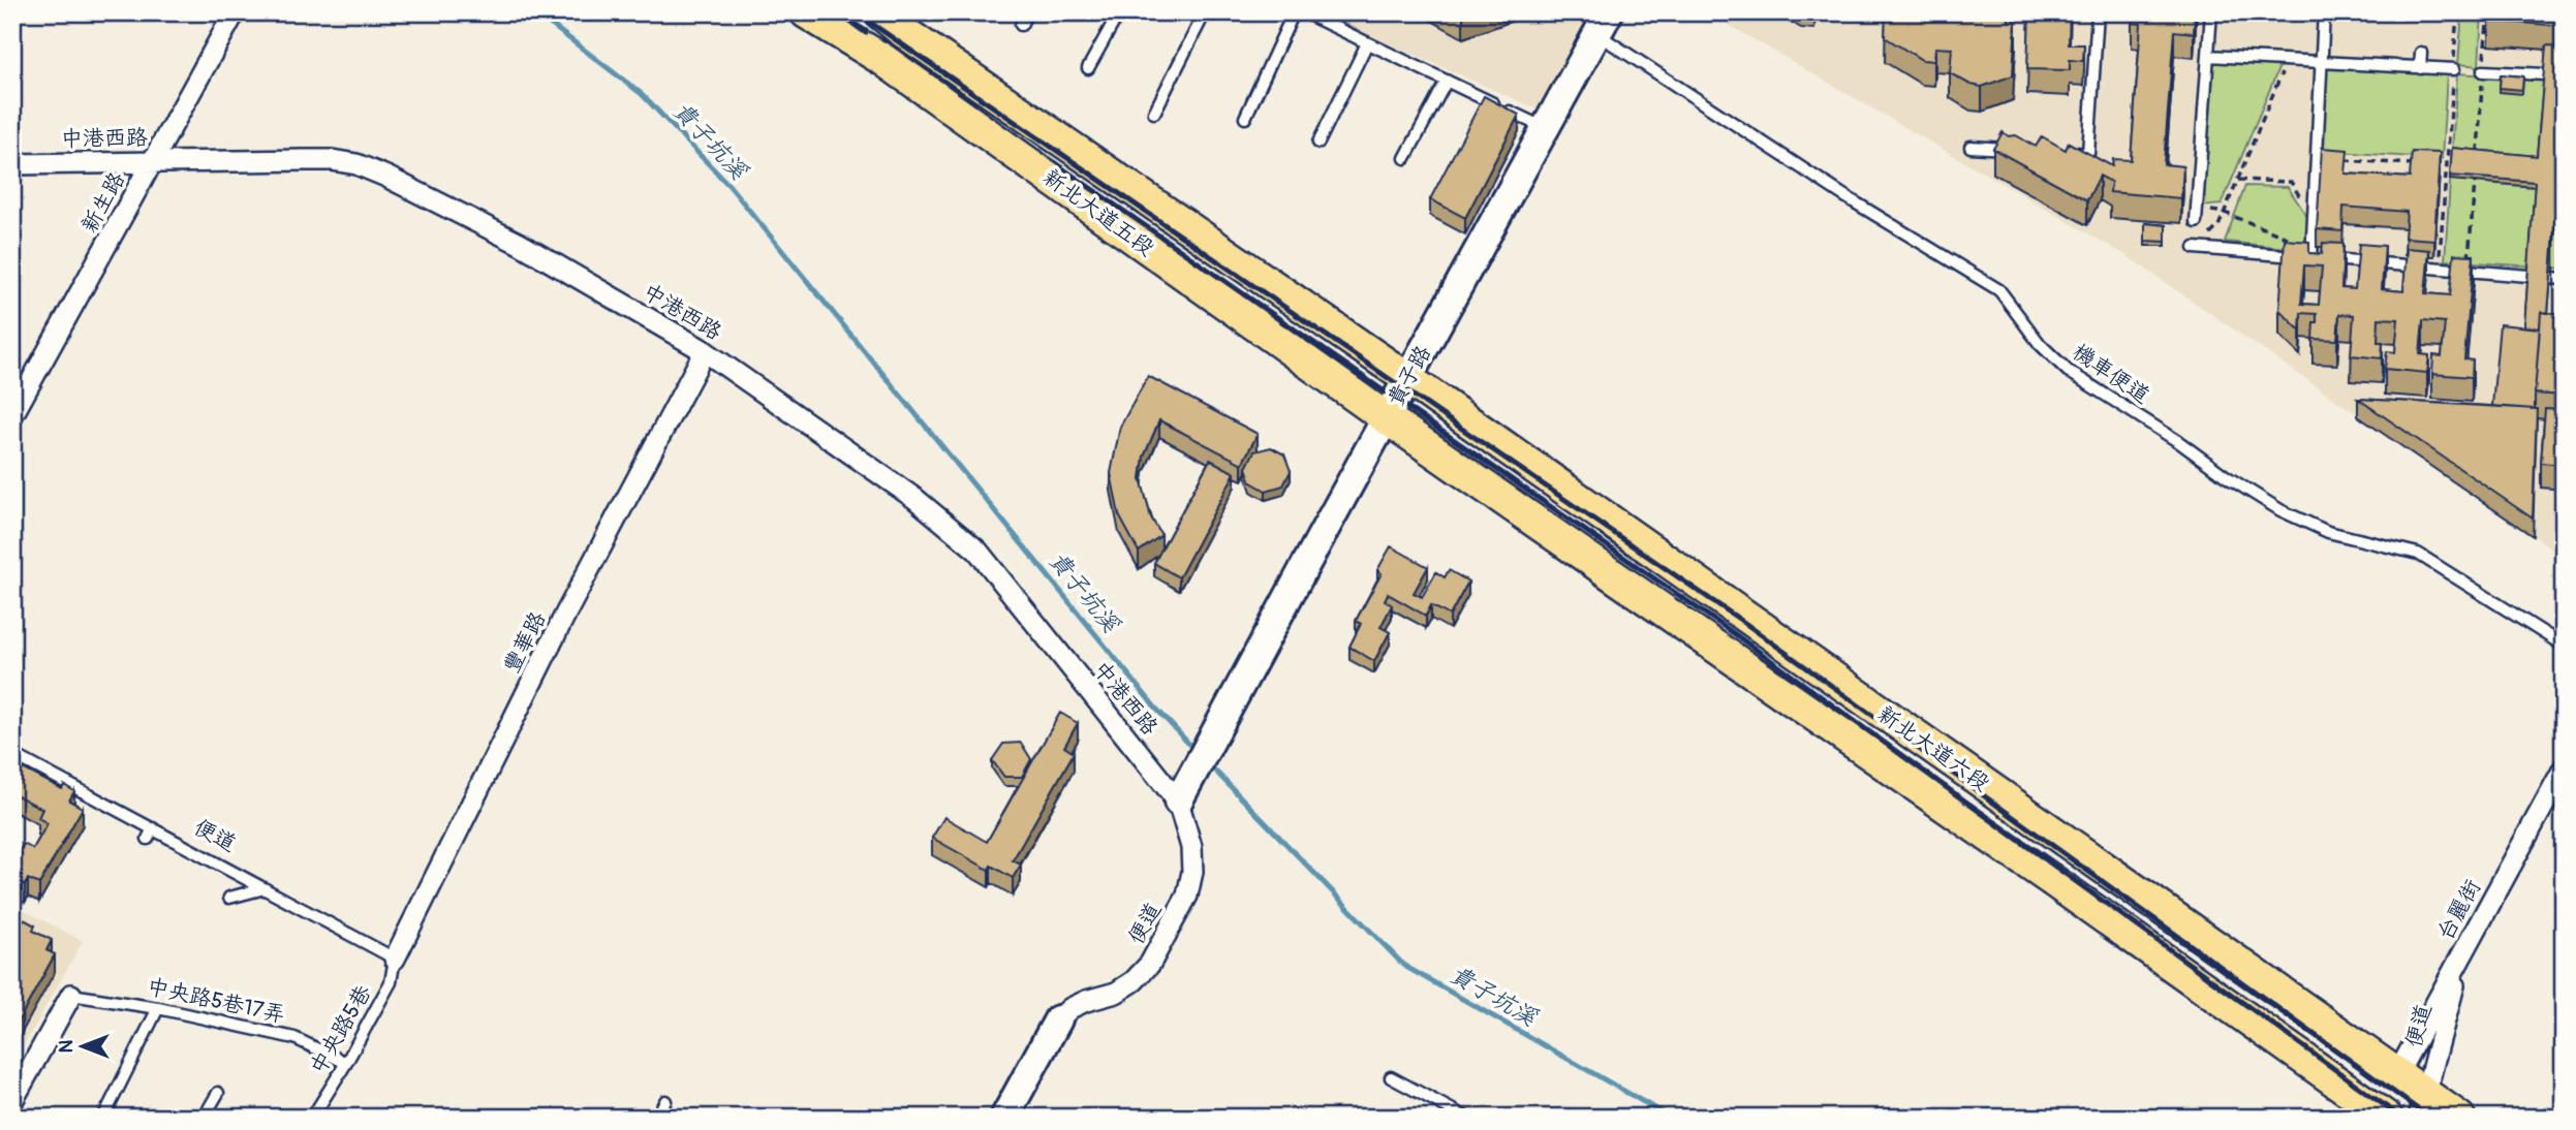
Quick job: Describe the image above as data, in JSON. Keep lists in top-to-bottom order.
{
  "streets": {
    "main road": ["新北大道五段", "新北大道六段"],
    "street": [
      "中港西路",
      "新生路",
      "貴子路",
      "豐華路",
      "便道",
      "台麗街"
    ],
    "lane": ["機車便道", "中央路5巷17弄", "中央路5巷"]
  },
  "crossings": [
    ["中港西路", "新生路"],
    ["中港西路", "貴子路"],
    ["中港西路", "豐華路"],
    ["中港西路", "便道"],
    ["新北大道五段", "貴子路"],
    ["新北大道五段", "新北大道六段"],
    ["機車便道", "貴子路"],
    ["貴子路", "新北大道六段"],
    ["貴子路", "便道"],
    ["豐華路", "便道"],
    ["豐華路", "中央路5巷"],
    ["新北大道六段", "便道"],
    ["新北大道六段", "台麗街"],
    ["便道", "台麗街"],
    ["便道", "中央路5巷"],
    ["中央路5巷17弄", "中央路5巷"]
  ],
  "water": ["貴子坑溪"],
  "north": "left"
}
